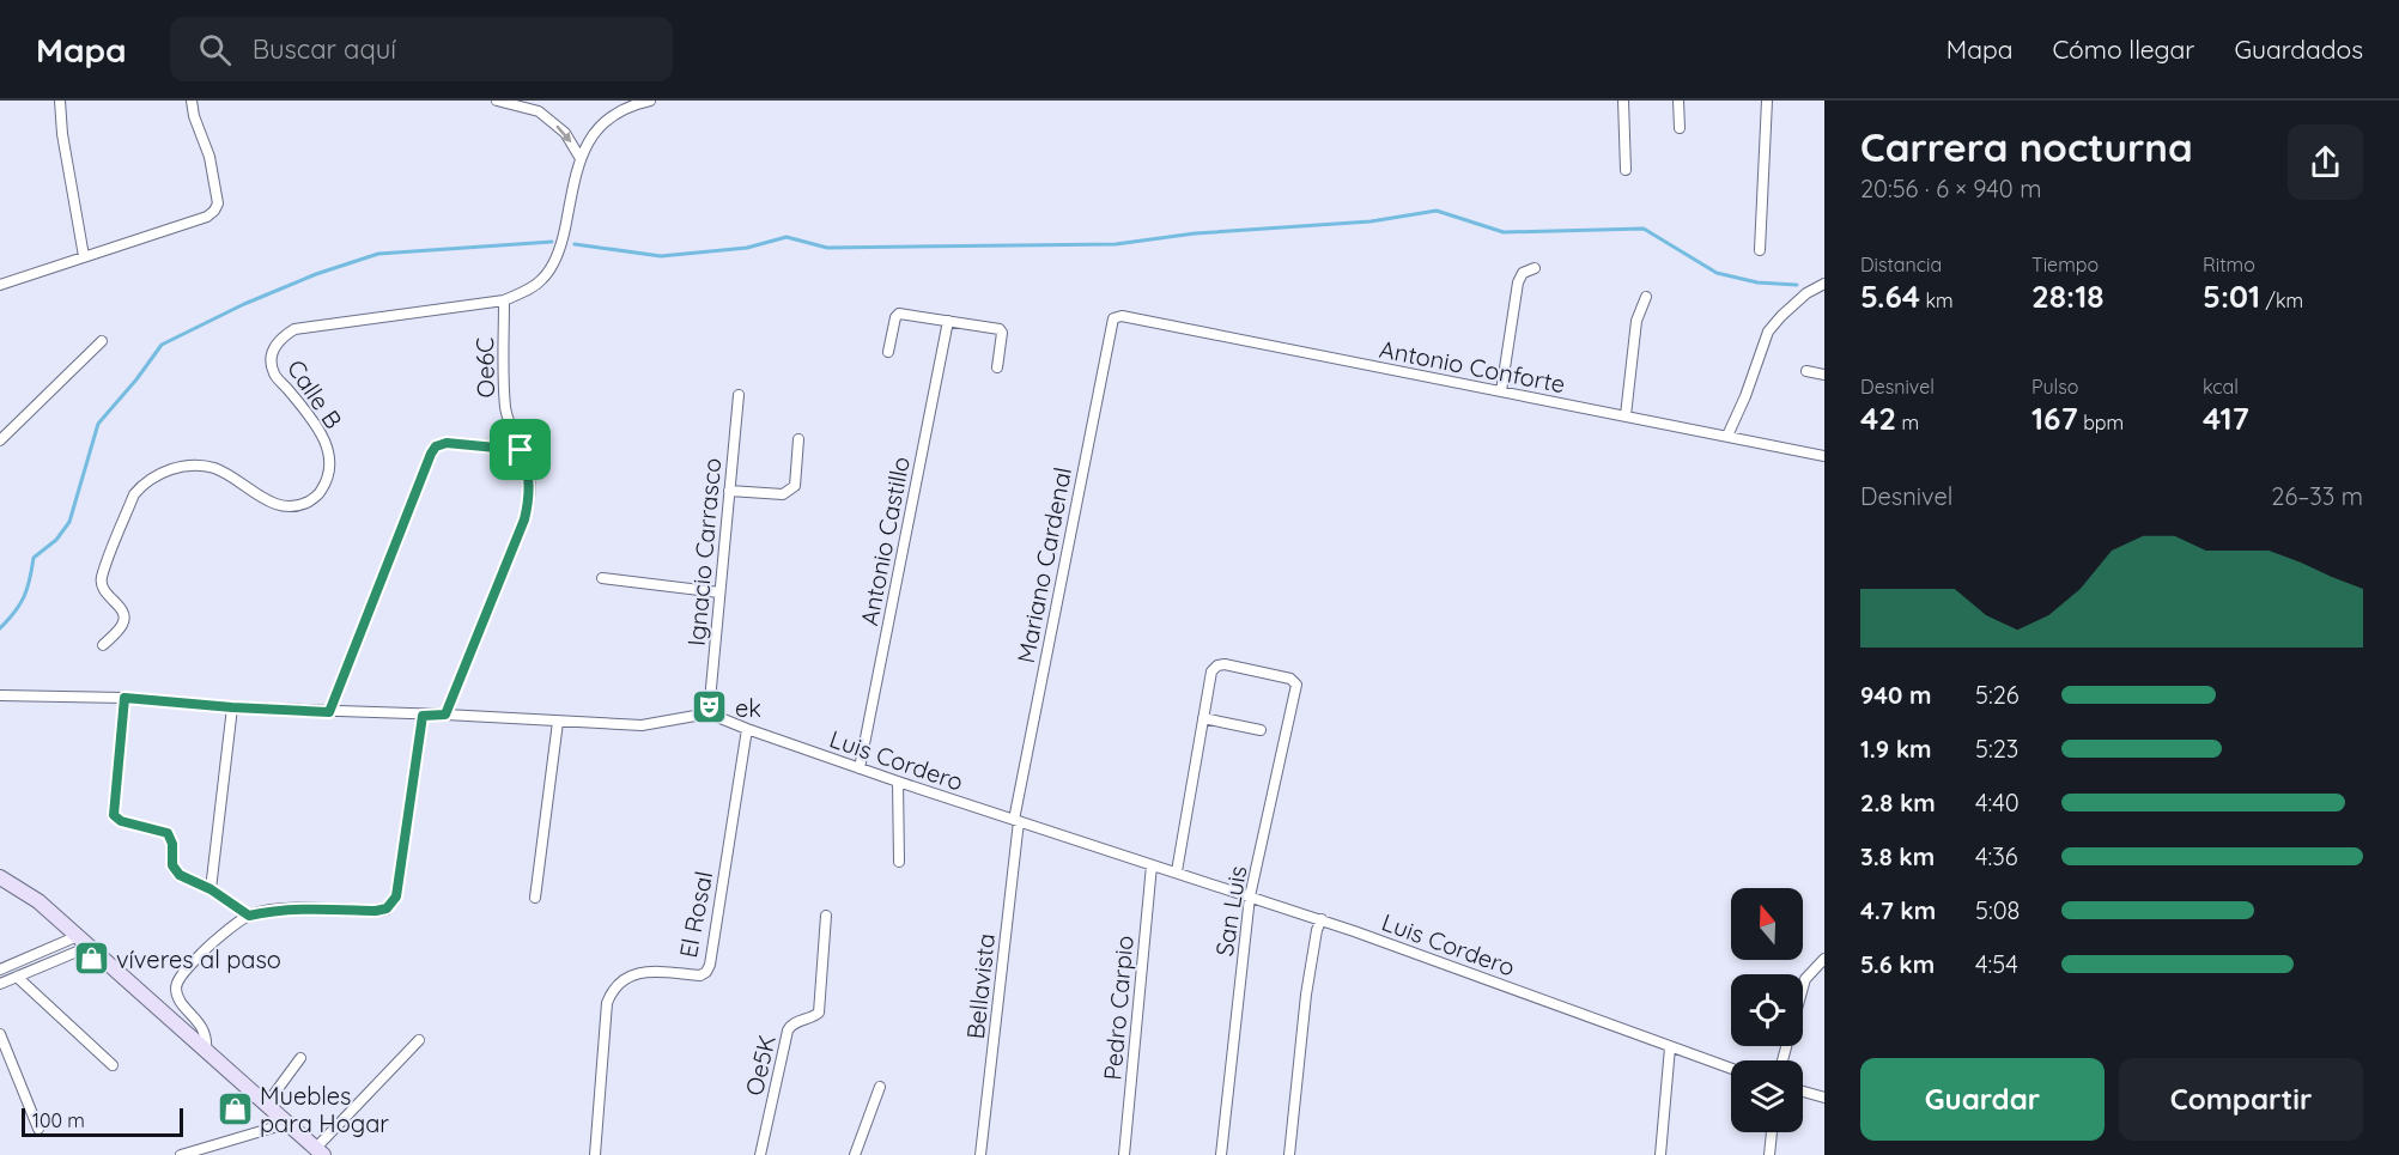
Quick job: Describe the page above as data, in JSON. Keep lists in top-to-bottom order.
{
  "streets": {
    "street": [
      "Antonio Conforte",
      "Oe6C",
      "Calle B",
      "Antonio Castillo",
      "Ignacio Carrasco",
      "Mariano Cardenal",
      "Luis Cordero",
      "San Luis",
      "El Rosal",
      "Bellavista",
      "Pedro Carpio",
      "Oe5K"
    ]
  },
  "crossings": [
    ["Antonio Conforte", "Mariano Cardenal"],
    ["Oe6C", "Calle B"],
    ["Antonio Castillo", "Luis Cordero"],
    ["Ignacio Carrasco", "Luis Cordero"],
    ["Mariano Cardenal", "Luis Cordero"],
    ["Mariano Cardenal", "Bellavista"],
    ["Luis Cordero", "San Luis"],
    ["Luis Cordero", "El Rosal"],
    ["Luis Cordero", "Bellavista"],
    ["Luis Cordero", "Pedro Carpio"]
  ],
  "places": {
    "theatre": ["ek"],
    "shop": ["víveres al paso", "Muebles para Hogar"]
  },
  "scale_bar": "100 m",
  "north": "top",
  "page": {
    "header": "Mapa",
    "search": "Buscar aquí",
    "nav": ["Mapa", "Cómo llegar", "Guardados"],
    "heading": ["Carrera nocturna", "20:56 · 6 × 940 m"],
    "stats": [
      ["Distancia", "5.64 km"],
      ["Tiempo", "28:18"],
      ["Ritmo", "5:01 /km"],
      ["Desnivel", "42 m"],
      ["Pulso", "167 bpm"],
      ["kcal", "417"]
    ],
    "chart": ["Desnivel", "26–33 m"],
    "list": [
      {
        "name": "940 m",
        "note": "5:26"
      },
      {
        "name": "1.9 km",
        "note": "5:23"
      },
      {
        "name": "2.8 km",
        "note": "4:40"
      },
      {
        "name": "3.8 km",
        "note": "4:36"
      },
      {
        "name": "4.7 km",
        "note": "5:08"
      },
      {
        "name": "5.6 km",
        "note": "4:54"
      }
    ],
    "buttons": ["Guardar", "Compartir"],
    "scale": "100 m"
  }
}
